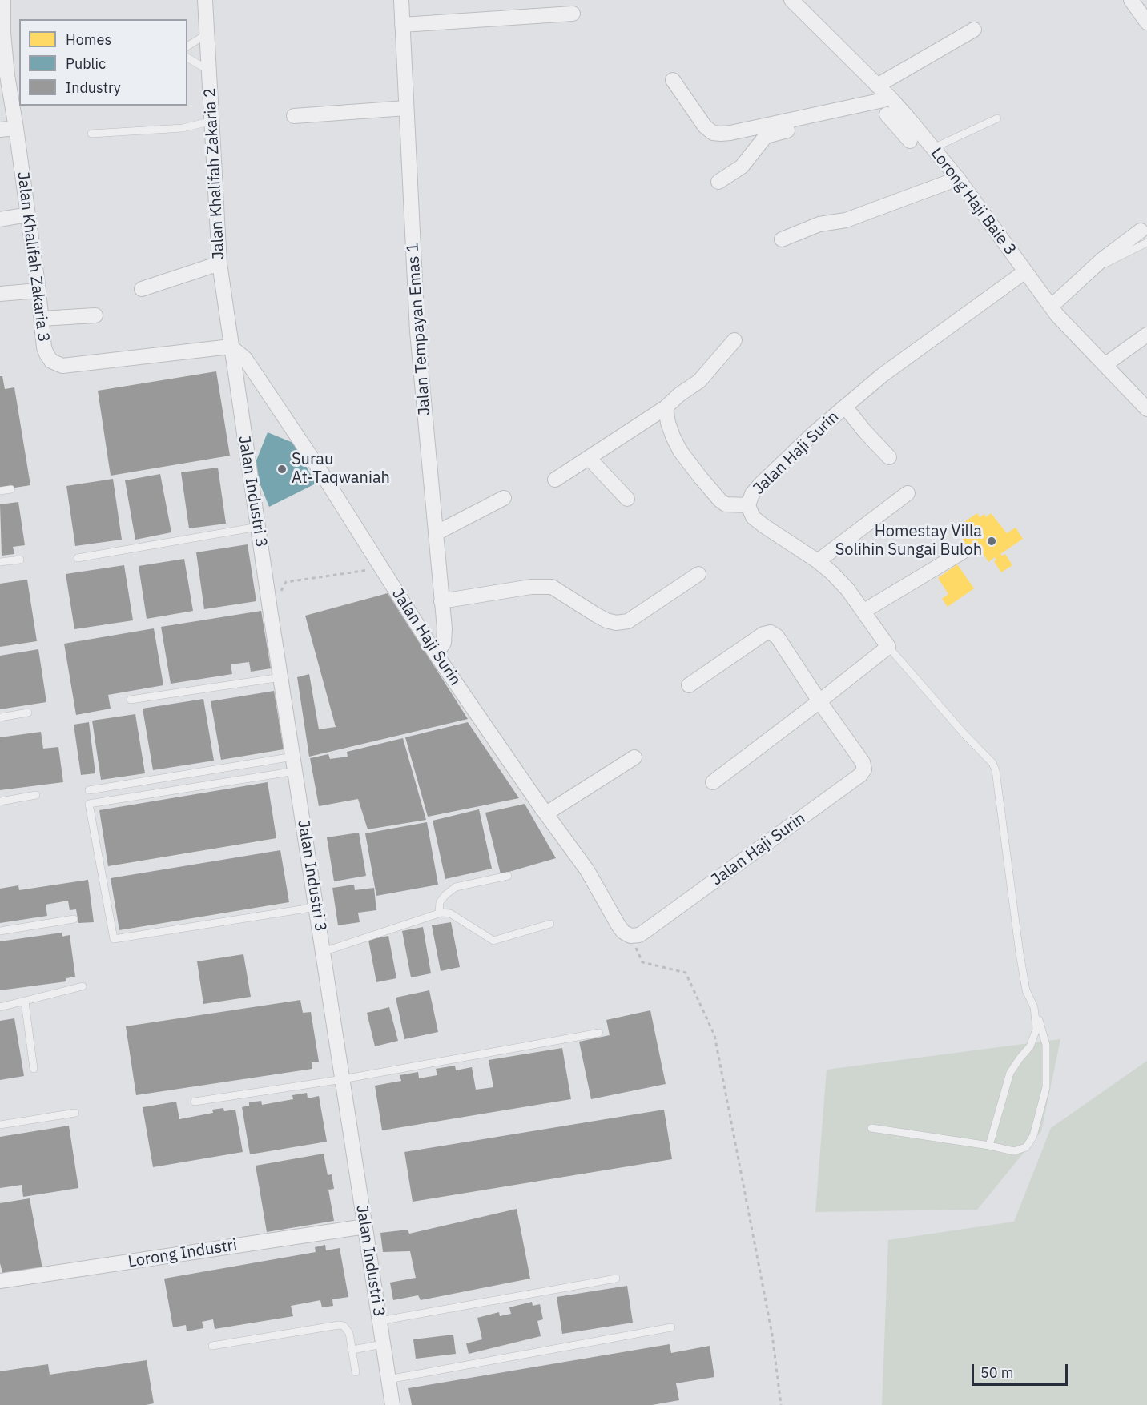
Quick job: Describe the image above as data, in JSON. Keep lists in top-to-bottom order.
{
  "streets": {
    "street": [
      "Jalan Khalifah Zakaria 2",
      "Lorong Haji Baie 3",
      "Jalan Khalifah Zakaria 3",
      "Jalan Tempayan Emas 1",
      "Jalan Haji Surin",
      "Jalan Industri 3",
      "Lorong Industri"
    ]
  },
  "crossings": [
    ["Jalan Khalifah Zakaria 2", "Jalan Khalifah Zakaria 3"],
    ["Jalan Khalifah Zakaria 2", "Jalan Haji Surin"],
    ["Jalan Khalifah Zakaria 2", "Jalan Industri 3"],
    ["Lorong Haji Baie 3", "Jalan Haji Surin"],
    ["Jalan Khalifah Zakaria 3", "Jalan Haji Surin"],
    ["Jalan Khalifah Zakaria 3", "Jalan Industri 3"],
    ["Jalan Tempayan Emas 1", "Jalan Haji Surin"],
    ["Jalan Haji Surin", "Jalan Industri 3"],
    ["Jalan Industri 3", "Lorong Industri"]
  ],
  "places": ["Surau At-Taqwaniah", "Homestay Villa Solihin Sungai Buloh"],
  "legend": ["Homes", "Public", "Industry"],
  "scale_bar": "50 m"
}
